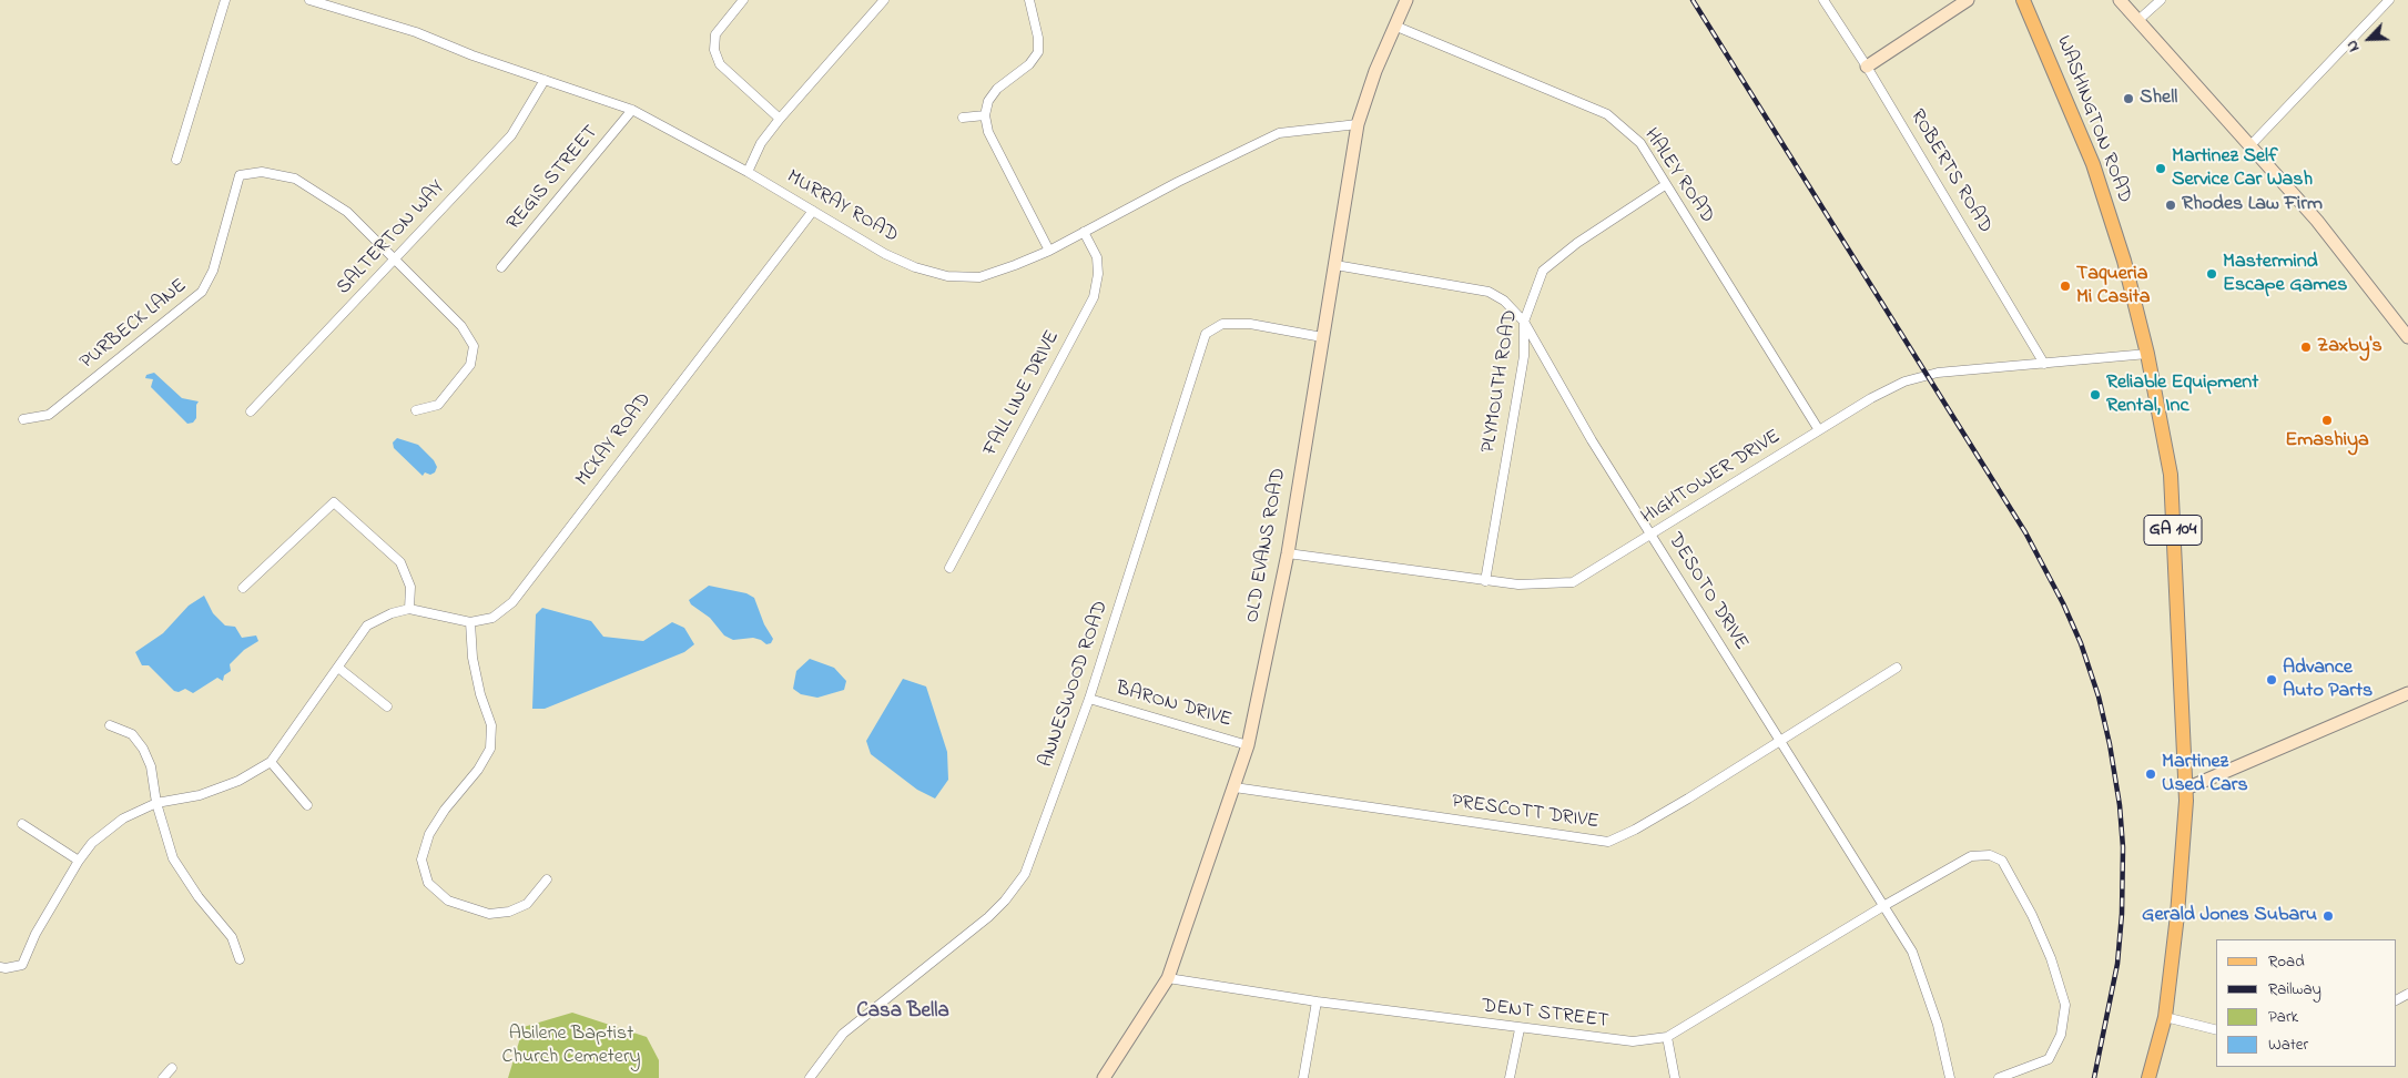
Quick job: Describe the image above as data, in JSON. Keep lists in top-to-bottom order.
{
  "streets": {
    "main road": ["WASHINGTON ROAD", "GA 104"],
    "street": [
      "ROBERTS ROAD",
      "HALEY ROAD",
      "REGIS STREET",
      "MURRAY ROAD",
      "SALTERTON WAY",
      "PURBECK LANE",
      "PLYMOUTH ROAD",
      "FALL LINE DRIVE",
      "MCKAY ROAD",
      "HIGHTOWER DRIVE",
      "OLD EVANS ROAD",
      "DESOTO DRIVE",
      "ANNESWOOD ROAD",
      "BARON DRIVE",
      "PRESCOTT DRIVE",
      "DENT STREET"
    ]
  },
  "crossings": [
    ["WASHINGTON ROAD", "HIGHTOWER DRIVE"],
    ["ROBERTS ROAD", "HIGHTOWER DRIVE"],
    ["HALEY ROAD", "PLYMOUTH ROAD"],
    ["HALEY ROAD", "HIGHTOWER DRIVE"],
    ["HALEY ROAD", "OLD EVANS ROAD"],
    ["REGIS STREET", "MURRAY ROAD"],
    ["MURRAY ROAD", "SALTERTON WAY"],
    ["MURRAY ROAD", "FALL LINE DRIVE"],
    ["MURRAY ROAD", "MCKAY ROAD"],
    ["MURRAY ROAD", "OLD EVANS ROAD"],
    ["SALTERTON WAY", "PURBECK LANE"],
    ["PLYMOUTH ROAD", "HIGHTOWER DRIVE"],
    ["PLYMOUTH ROAD", "DESOTO DRIVE"],
    ["HIGHTOWER DRIVE", "OLD EVANS ROAD"],
    ["HIGHTOWER DRIVE", "DESOTO DRIVE"],
    ["OLD EVANS ROAD", "DESOTO DRIVE"],
    ["OLD EVANS ROAD", "ANNESWOOD ROAD"],
    ["OLD EVANS ROAD", "BARON DRIVE"],
    ["OLD EVANS ROAD", "PRESCOTT DRIVE"],
    ["OLD EVANS ROAD", "DENT STREET"],
    ["DESOTO DRIVE", "PRESCOTT DRIVE"],
    ["DESOTO DRIVE", "DENT STREET"],
    ["ANNESWOOD ROAD", "BARON DRIVE"]
  ],
  "districts": ["Casa Bella"],
  "parks": ["Abilene Baptist Church Cemetery"],
  "places": [
    "Shell",
    "Martinez Self Service Car Wash",
    "Rhodes Law Firm",
    "Mastermind Escape Games",
    "Taqueria Mi Casita",
    "Zaxby's",
    "Reliable Equipment Rental, Inc",
    "Emashiya",
    "Advance Auto Parts",
    "Martinez Used Cars",
    "Gerald Jones Subaru"
  ],
  "legend": [
    "Road",
    "Railway",
    "Park",
    "Water"
  ],
  "north": "bottom left"
}
